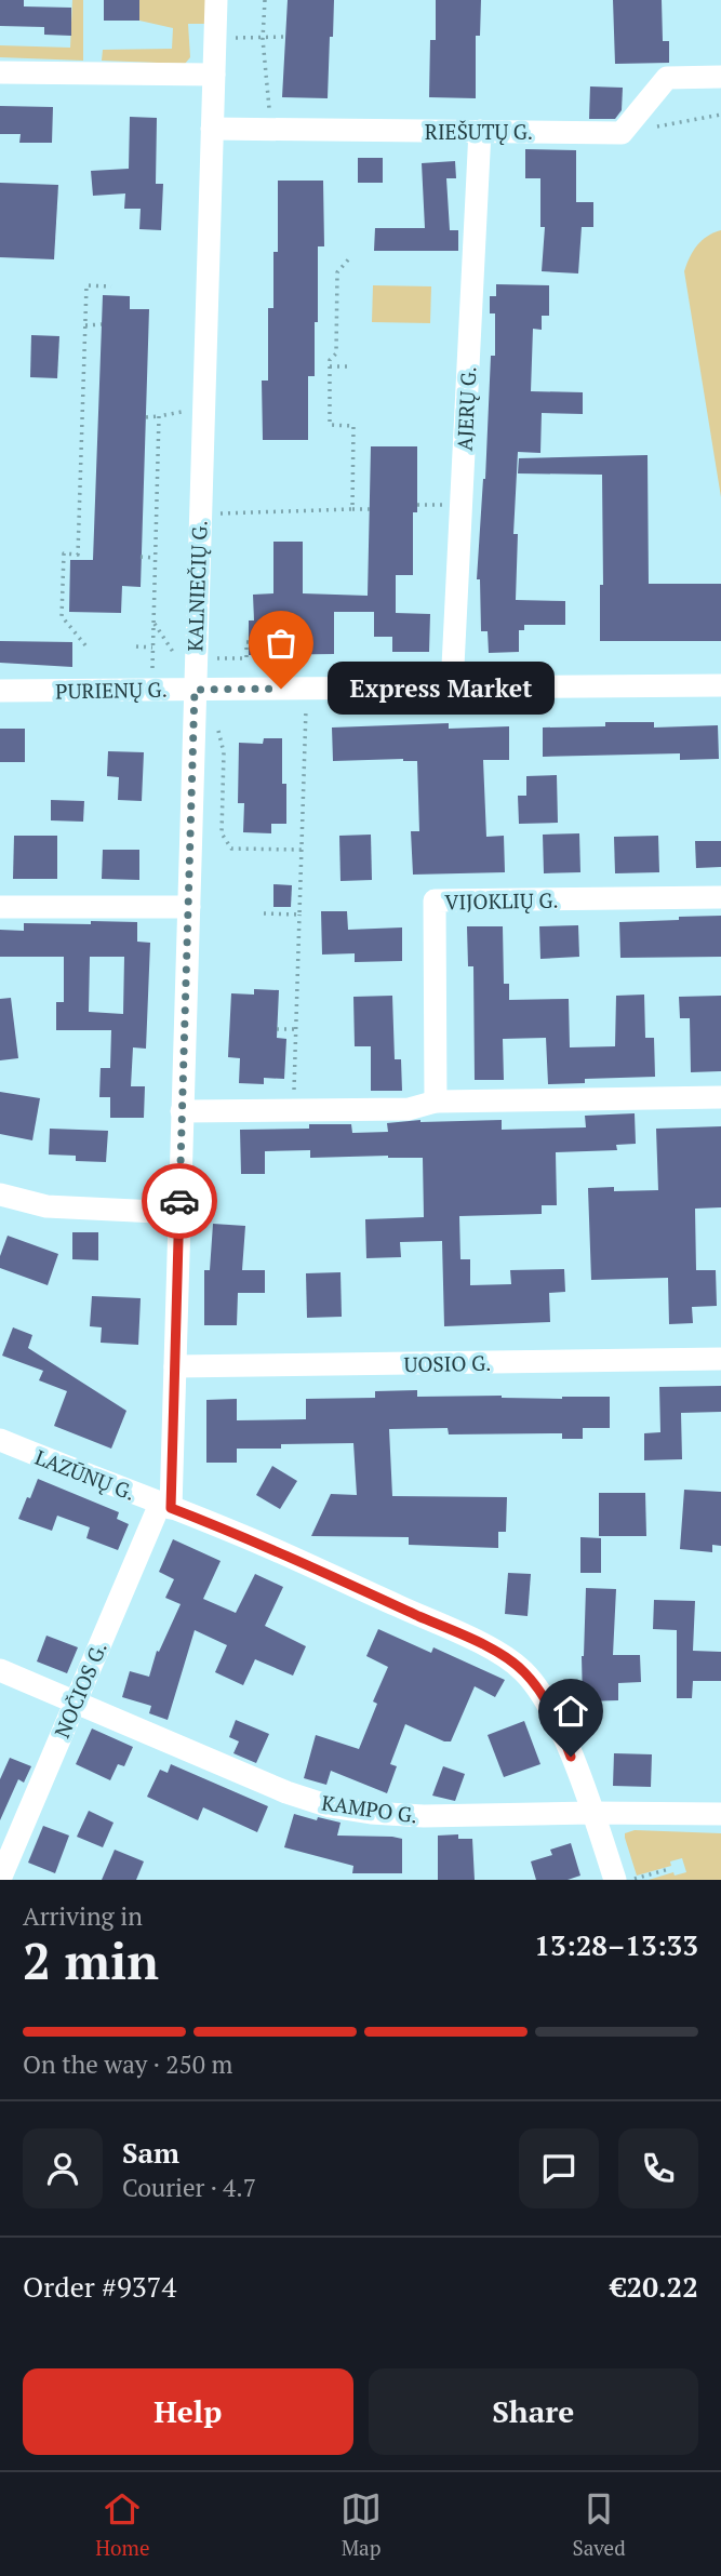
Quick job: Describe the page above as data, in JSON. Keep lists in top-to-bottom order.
{
  "streets": {
    "street": [
      "RIEŠUTŲ G.",
      "AJERŲ G.",
      "KALNIEČIŲ G.",
      "PURIENŲ G.",
      "VIJOKLIŲ G.",
      "UOSIO G.",
      "LAZŪNŲ G.",
      "NOČIOS G.",
      "KAMPO G."
    ]
  },
  "crossings": [
    ["RIEŠUTŲ G.", "AJERŲ G."],
    ["RIEŠUTŲ G.", "KALNIEČIŲ G."],
    ["AJERŲ G.", "PURIENŲ G."],
    ["KALNIEČIŲ G.", "PURIENŲ G."],
    ["KALNIEČIŲ G.", "UOSIO G."],
    ["KALNIEČIŲ G.", "LAZŪNŲ G."],
    ["KALNIEČIŲ G.", "NOČIOS G."],
    ["LAZŪNŲ G.", "NOČIOS G."],
    ["NOČIOS G.", "KAMPO G."]
  ],
  "places": ["Express Market"],
  "page": {
    "bubble": "Express Market",
    "heading": ["2 min", "Arriving in", "13:28–13:33"],
    "panel": [
      "Sam",
      "Courier · 4.7",
      "Order #9374",
      "€20.22"
    ],
    "bar": "On the way · 250 m",
    "buttons": ["Help", "Share"],
    "tabs": ["Home", "Map", "Saved"]
  }
}
